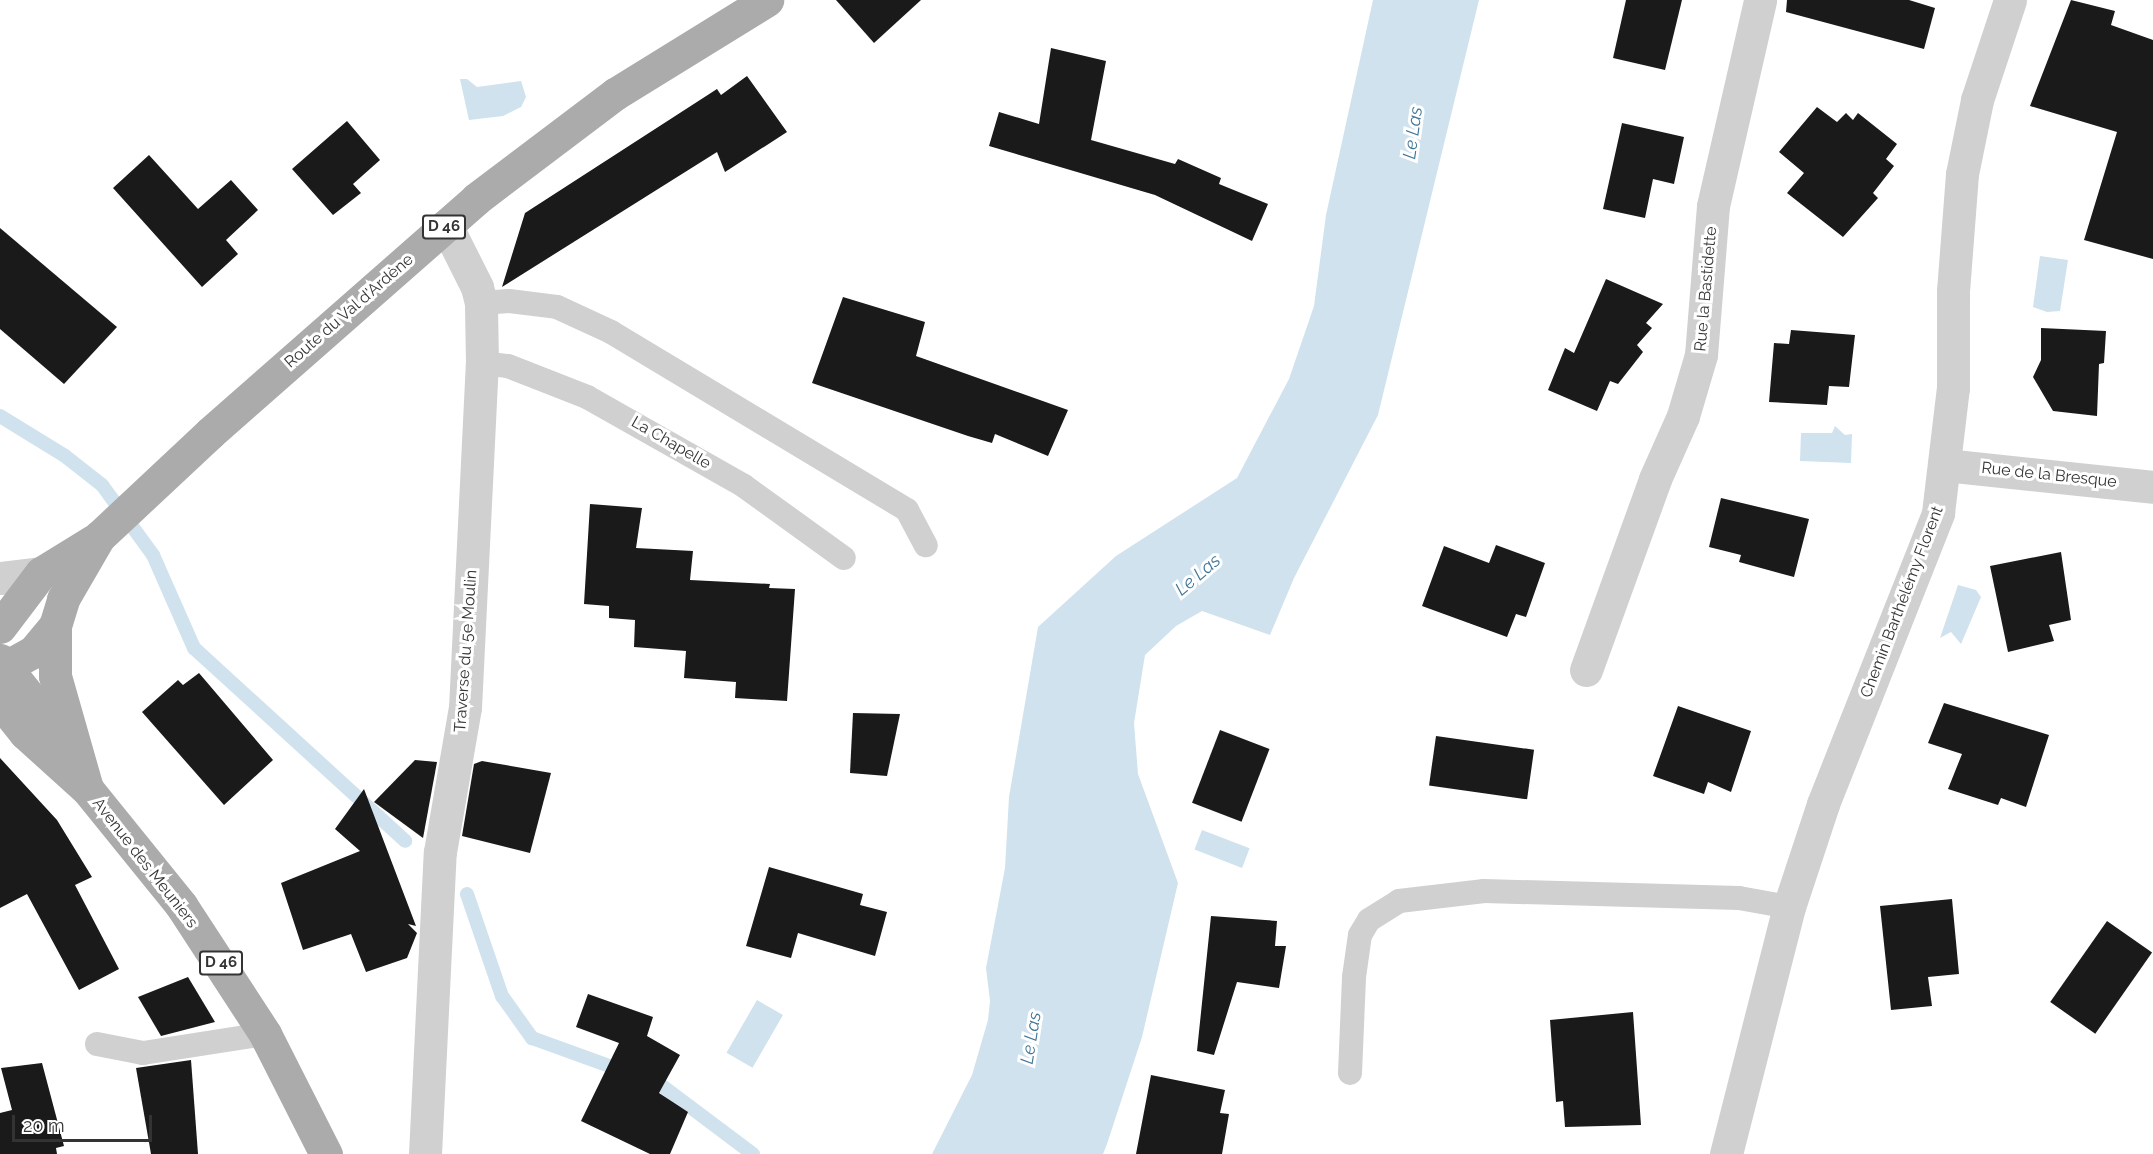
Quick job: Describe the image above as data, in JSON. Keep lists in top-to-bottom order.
{
  "streets": {
    "main road": ["D 46", "Route du Val d'Ardène", "Avenue des Meuniers"],
    "street": [
      "Rue la Bastidette",
      "Rue de la Bresque",
      "Chemin Barthélémy Florent",
      "Traverse du 5e Moulin"
    ],
    "lane": ["La Chapelle"]
  },
  "crossings": [
    ["D 46", "Route du Val d'Ardène"],
    ["D 46", "Avenue des Meuniers"],
    ["Route du Val d'Ardène", "Traverse du 5e Moulin"],
    ["La Chapelle", "Traverse du 5e Moulin"],
    ["Rue de la Bresque", "Chemin Barthélémy Florent"]
  ],
  "water": ["Le Las"],
  "scale_bar": "20 m"
}
